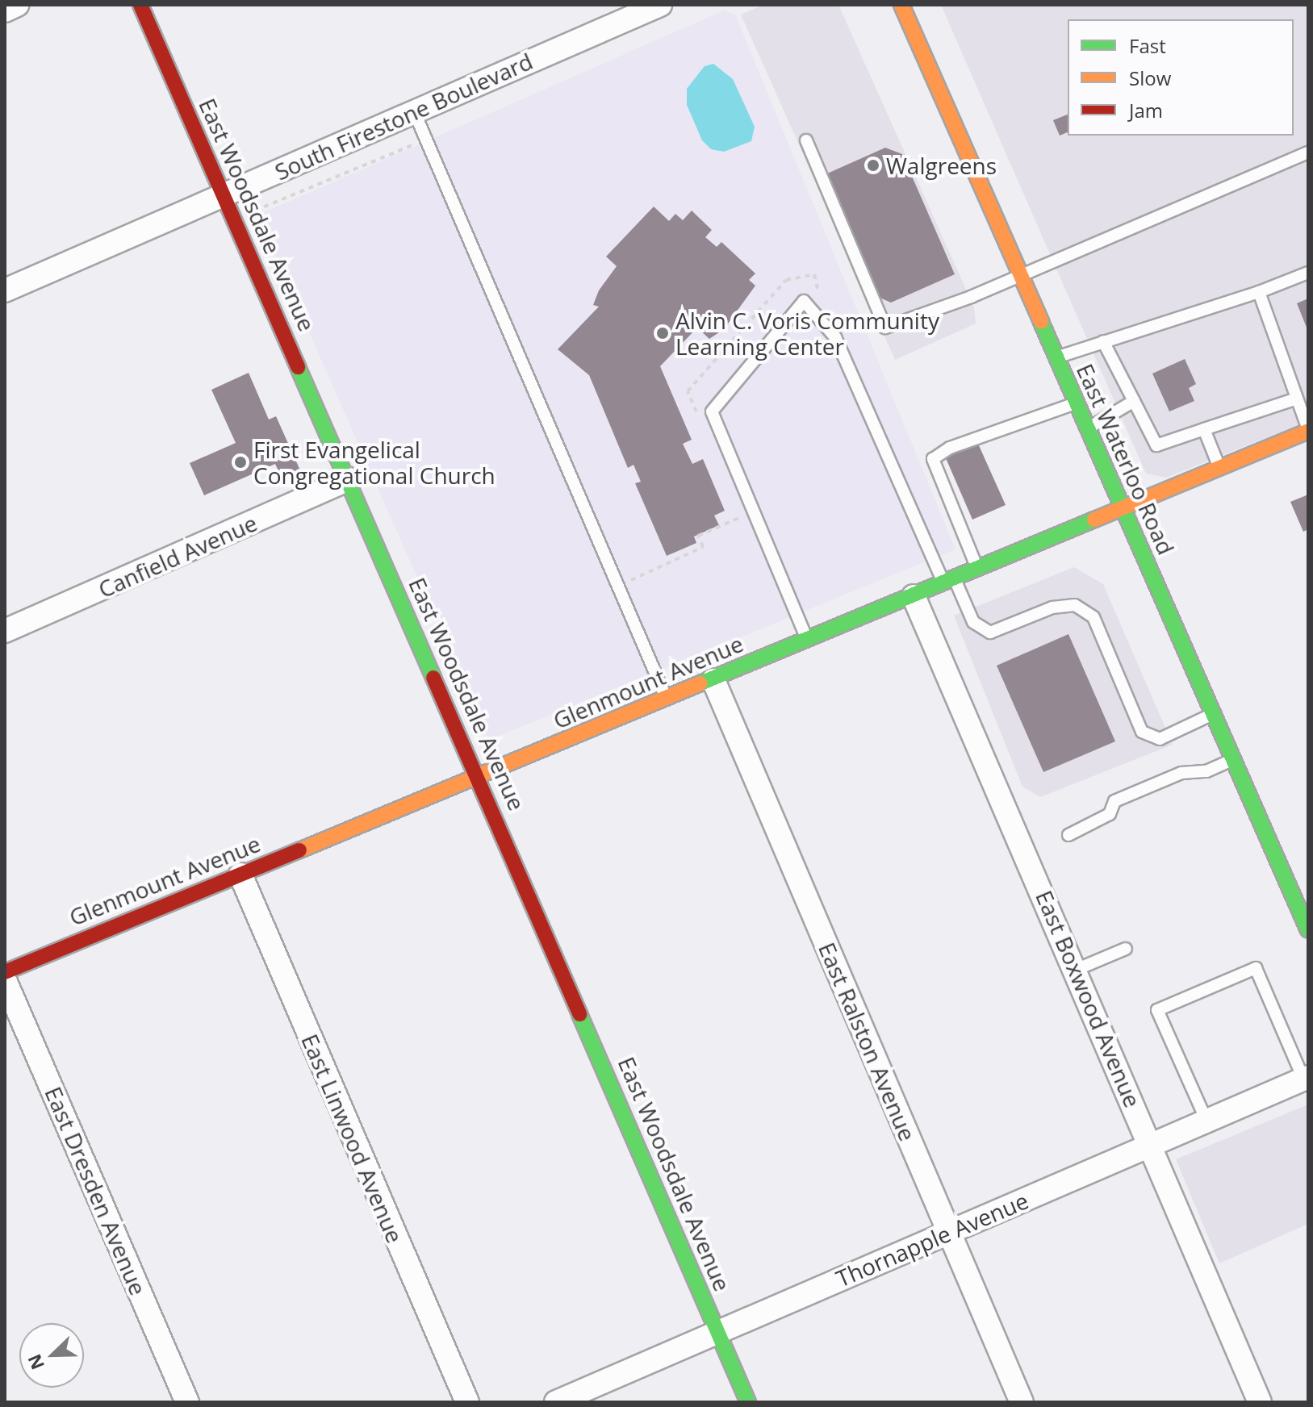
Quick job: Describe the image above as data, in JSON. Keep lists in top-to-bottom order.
{
  "streets": {
    "street": [
      "South Firestone Boulevard",
      "East Woodsdale Avenue",
      "East Waterloo Road",
      "Canfield Avenue",
      "Glenmount Avenue",
      "East Boxwood Avenue",
      "East Ralston Avenue",
      "East Linwood Avenue",
      "East Dresden Avenue",
      "Thornapple Avenue"
    ]
  },
  "crossings": [
    ["South Firestone Boulevard", "East Woodsdale Avenue"],
    ["East Woodsdale Avenue", "Canfield Avenue"],
    ["East Woodsdale Avenue", "Glenmount Avenue"],
    ["East Woodsdale Avenue", "Thornapple Avenue"],
    ["East Waterloo Road", "Glenmount Avenue"],
    ["Glenmount Avenue", "East Boxwood Avenue"],
    ["Glenmount Avenue", "East Ralston Avenue"],
    ["Glenmount Avenue", "East Linwood Avenue"],
    ["East Boxwood Avenue", "Thornapple Avenue"],
    ["East Ralston Avenue", "Thornapple Avenue"]
  ],
  "places": ["Walgreens", "Alvin C. Voris Community Learning Center", "First Evangelical Congregational Church"],
  "legend": ["Fast", "Slow", "Jam"],
  "north": "bottom left"
}
